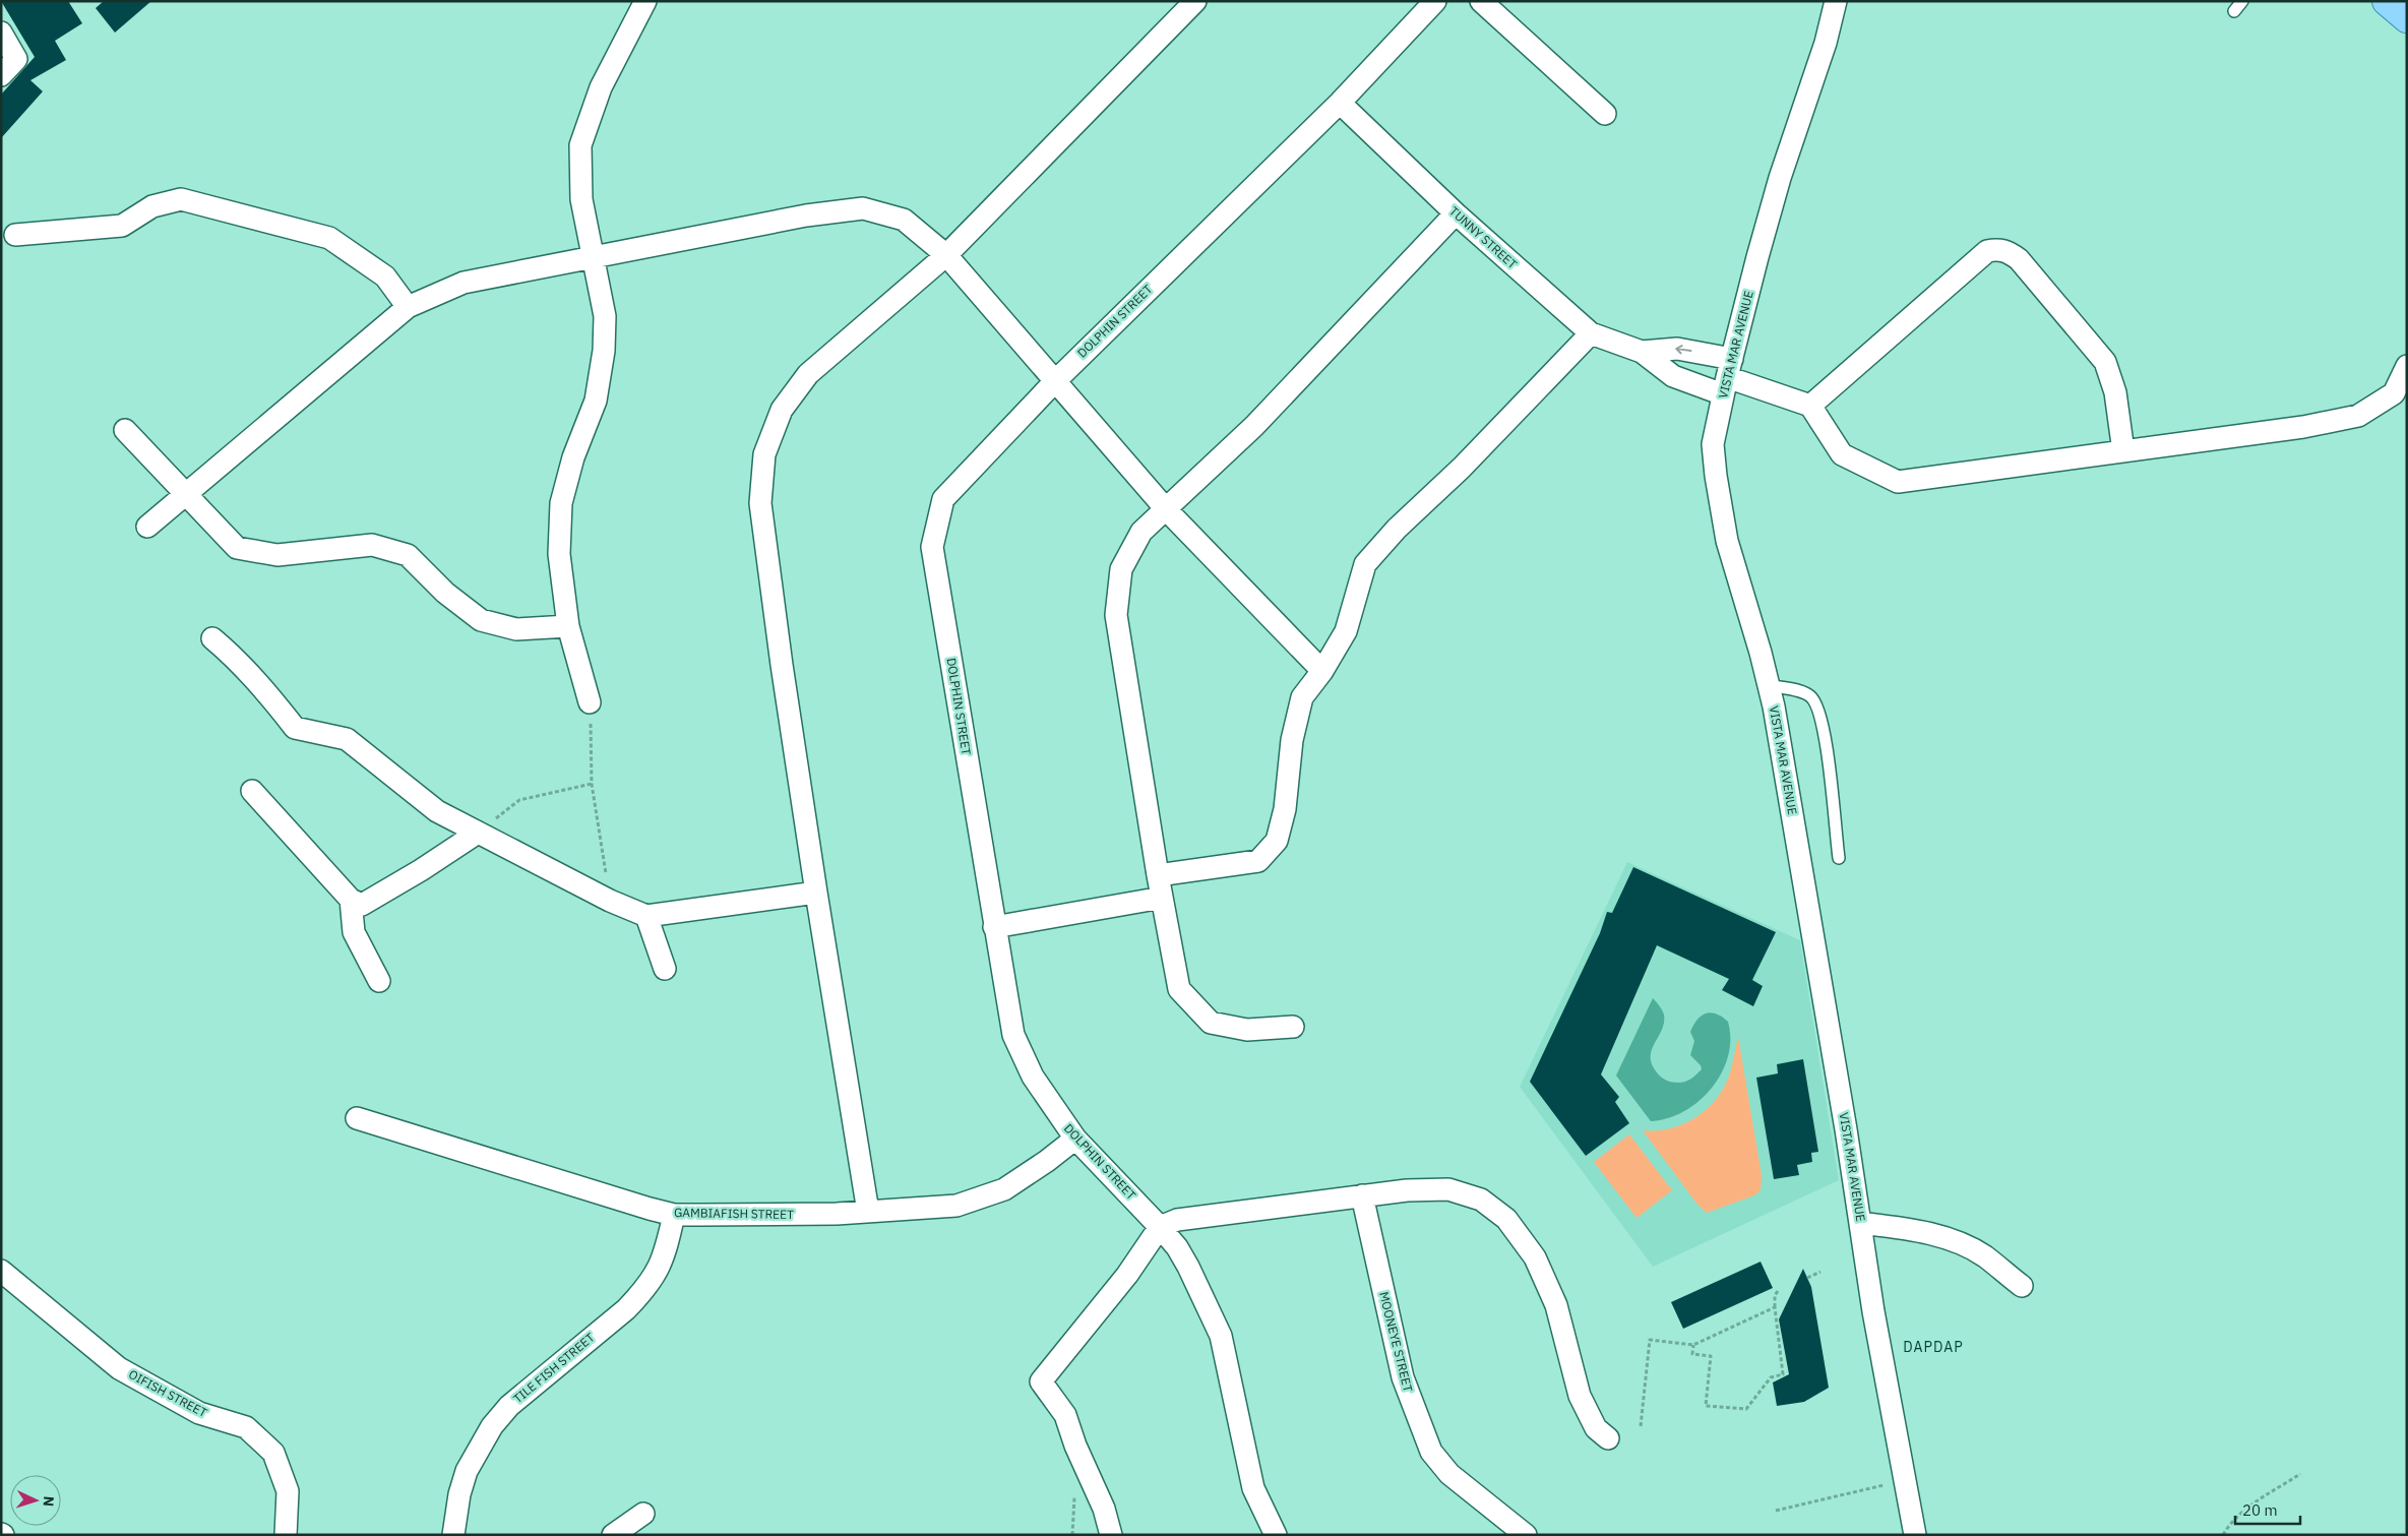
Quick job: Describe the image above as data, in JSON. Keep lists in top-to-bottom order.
{
  "streets": {
    "street": [
      "TUNNY STREET",
      "DOLPHIN STREET",
      "VISTA MAR AVENUE",
      "GAMBIAFISH STREET",
      "MOONEYE STREET",
      "TILE FISH STREET",
      "OIFISH STREET"
    ]
  },
  "crossings": [
    ["TUNNY STREET", "DOLPHIN STREET"],
    ["TUNNY STREET", "VISTA MAR AVENUE"],
    ["DOLPHIN STREET", "GAMBIAFISH STREET"],
    ["GAMBIAFISH STREET", "TILE FISH STREET"]
  ],
  "districts": ["DAPDAP"],
  "scale_bar": "20 m",
  "north": "right"
}
